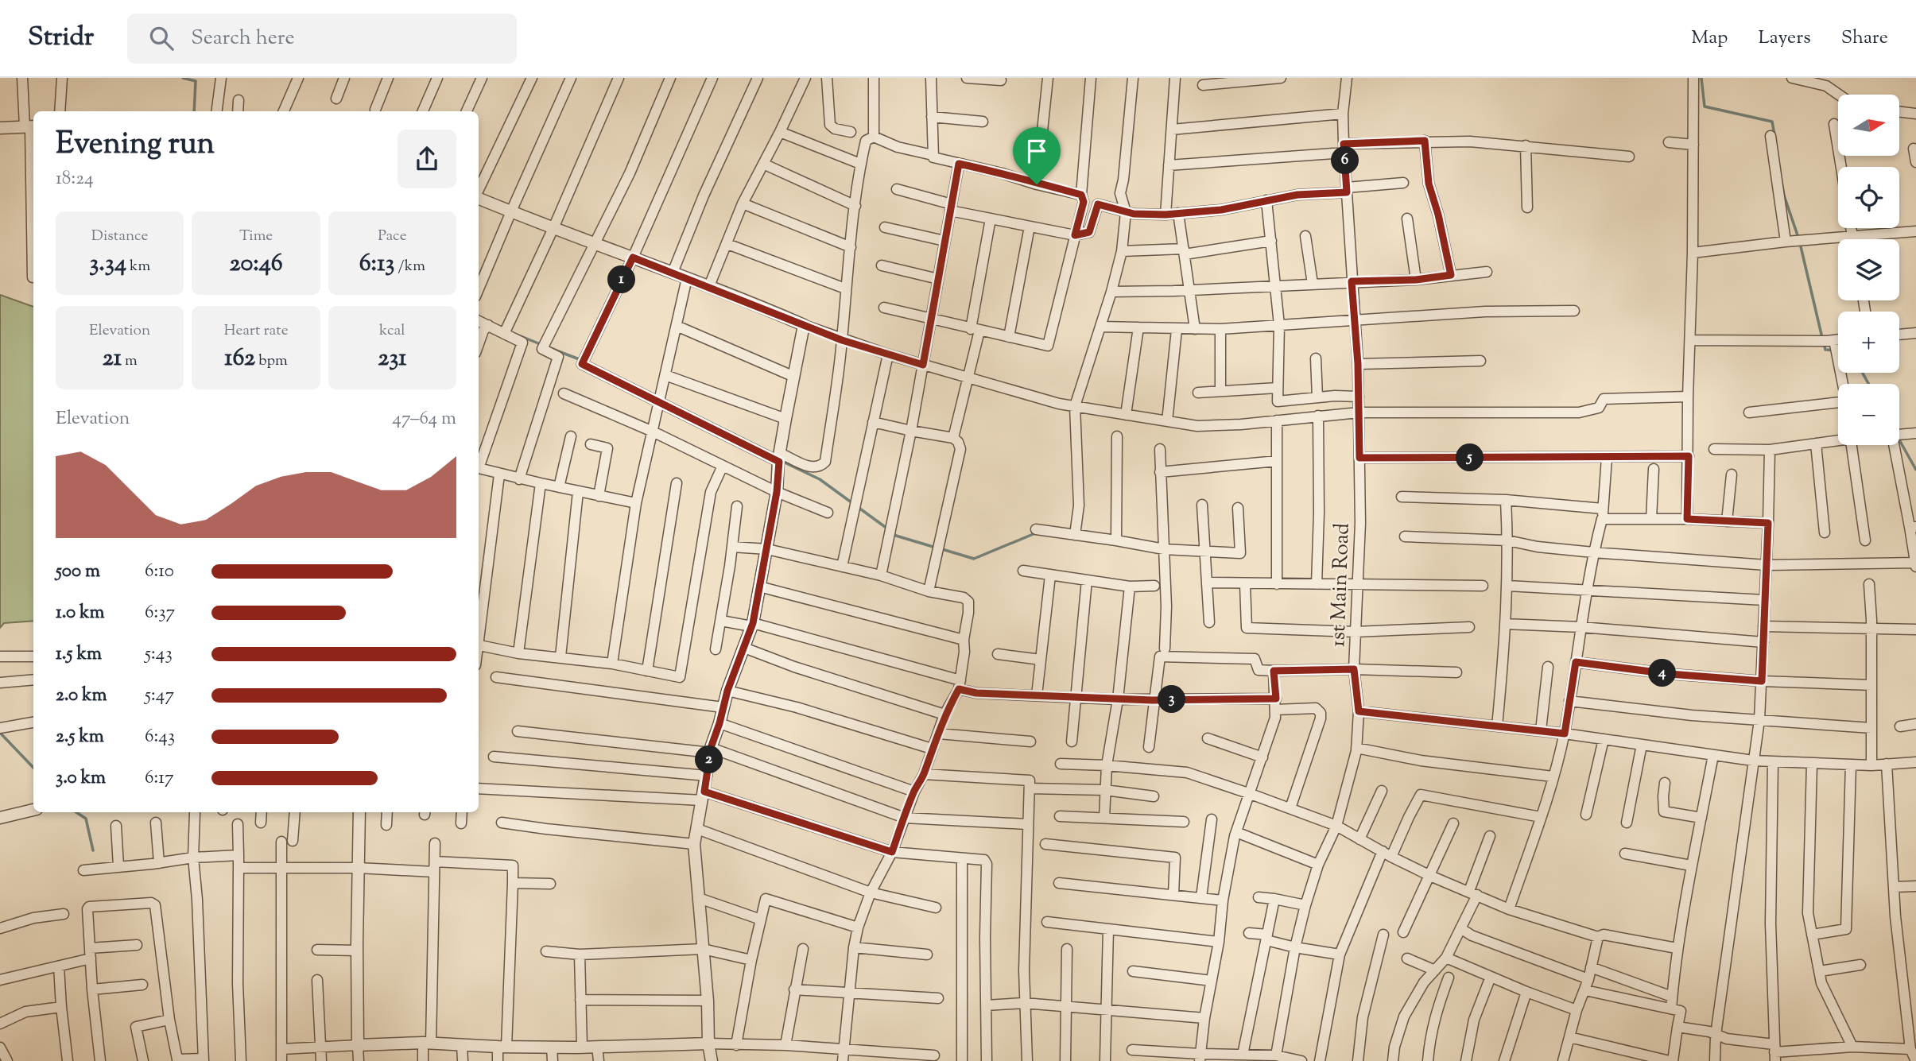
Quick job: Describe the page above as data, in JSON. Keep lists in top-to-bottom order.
{
  "streets": {
    "street": ["1st Main Road"]
  },
  "north": "right",
  "page": {
    "header": "Stridr",
    "search": "Search here",
    "nav": ["Map", "Layers", "Share"],
    "map_buttons": ["+", "−"],
    "heading": ["Evening run", "18:24"],
    "pins": [
      "6",
      "1",
      "5",
      "4",
      "3",
      "2"
    ],
    "stats": [
      ["Distance", "3.34 km"],
      ["Time", "20:46"],
      ["Pace", "6:13 /km"],
      ["Elevation", "21 m"],
      ["Heart rate", "162 bpm"],
      ["kcal", "231"]
    ],
    "chart": ["Elevation", "47–64 m"],
    "list": [
      {
        "name": "500 m",
        "note": "6:10"
      },
      {
        "name": "1.0 km",
        "note": "6:37"
      },
      {
        "name": "1.5 km",
        "note": "5:43"
      },
      {
        "name": "2.0 km",
        "note": "5:47"
      },
      {
        "name": "2.5 km",
        "note": "6:43"
      },
      {
        "name": "3.0 km",
        "note": "6:17"
      }
    ]
  }
}
